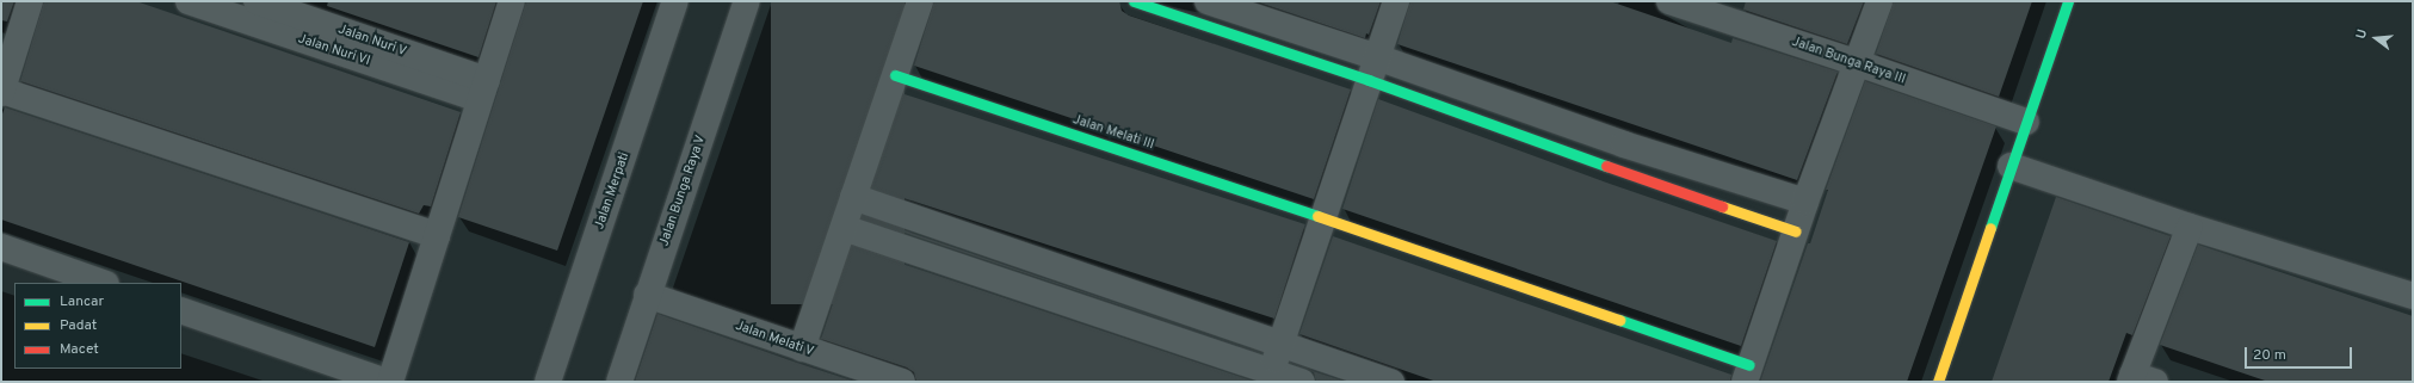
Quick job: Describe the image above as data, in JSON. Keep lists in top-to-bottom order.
{
  "streets": {
    "street": [
      "Jalan Nuri V",
      "Jalan Nuri VI",
      "Jalan Bunga Raya III",
      "Jalan Melati III",
      "Jalan Merpati",
      "Jalan Bunga Raya V",
      "Jalan Melati V"
    ]
  },
  "crossings": [
    ["Jalan Nuri V", "Jalan Nuri VI"],
    ["Jalan Bunga Raya V", "Jalan Melati V"]
  ],
  "legend": ["Lancar", "Padat", "Macet"],
  "scale_bar": "20 m",
  "north": "left"
}
